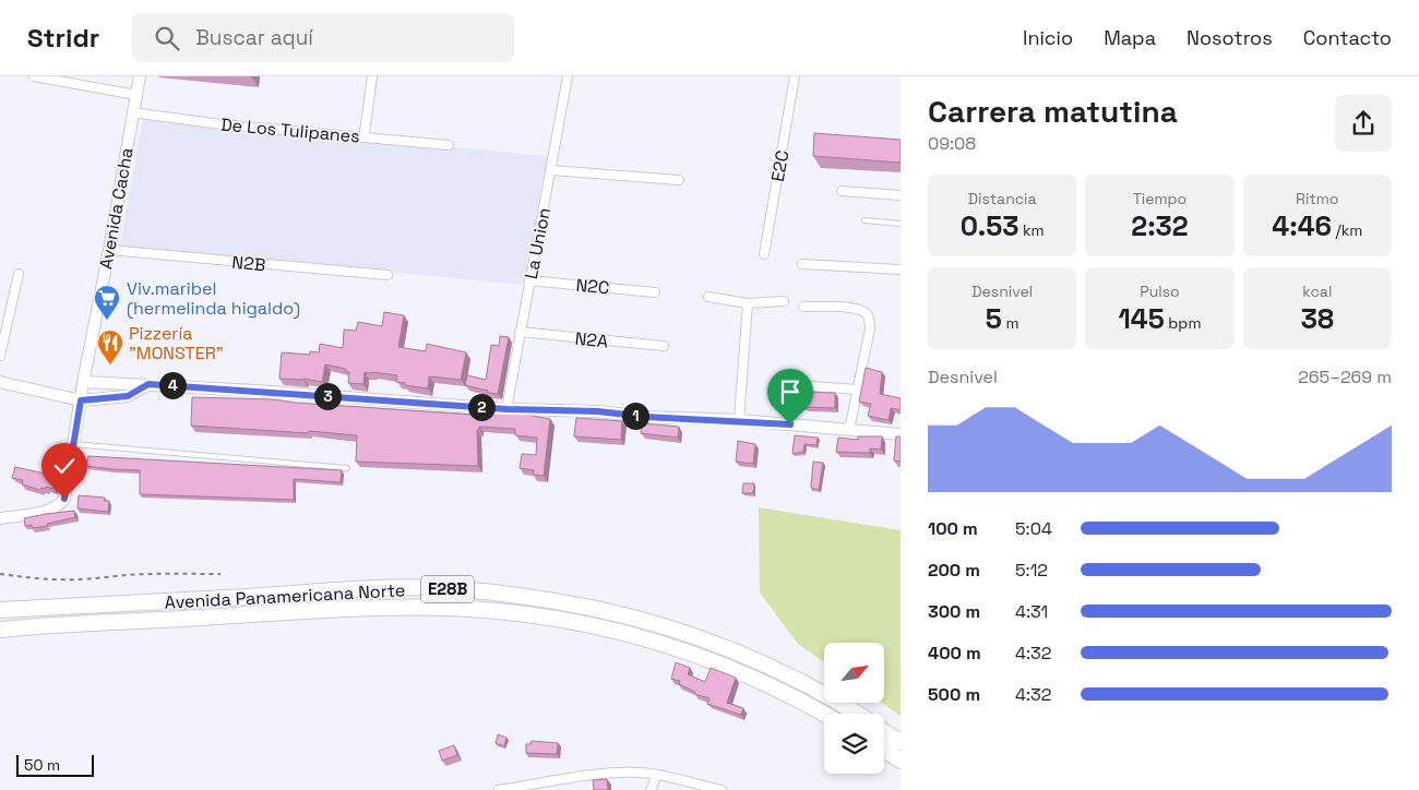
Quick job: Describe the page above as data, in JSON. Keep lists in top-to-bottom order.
{
  "streets": {
    "highway": ["E28B", "Avenida Panamericana Norte"],
    "street": [
      "De Los Tulipanes",
      "E2C",
      "Avenida Cacha",
      "La Union",
      "N2B",
      "N2C",
      "N2A"
    ]
  },
  "crossings": [
    ["De Los Tulipanes", "Avenida Cacha"],
    ["Avenida Cacha", "N2B"],
    ["La Union", "N2C"],
    ["La Union", "N2A"]
  ],
  "places": {
    "supermarket": ["Viv.maribel (hermelinda higaldo)"],
    "restaurant": ["Pizzería \"MONSTER\""]
  },
  "scale_bar": "50 m",
  "north": "top right",
  "page": {
    "header": "Stridr",
    "search": "Buscar aquí",
    "nav": [
      "Inicio",
      "Mapa",
      "Nosotros",
      "Contacto"
    ],
    "heading": ["Carrera matutina", "09:08"],
    "stats": [
      ["Distancia", "0.53 km"],
      ["Tiempo", "2:32"],
      ["Ritmo", "4:46 /km"],
      ["Desnivel", "5 m"],
      ["Pulso", "145 bpm"],
      ["kcal", "38"]
    ],
    "chart": ["Desnivel", "265–269 m"],
    "pins": [
      "4",
      "3",
      "2",
      "1"
    ],
    "list": [
      {
        "name": "100 m",
        "note": "5:04"
      },
      {
        "name": "200 m",
        "note": "5:12"
      },
      {
        "name": "300 m",
        "note": "4:31"
      },
      {
        "name": "400 m",
        "note": "4:32"
      },
      {
        "name": "500 m",
        "note": "4:32"
      }
    ],
    "scale": "50 m"
  }
}
